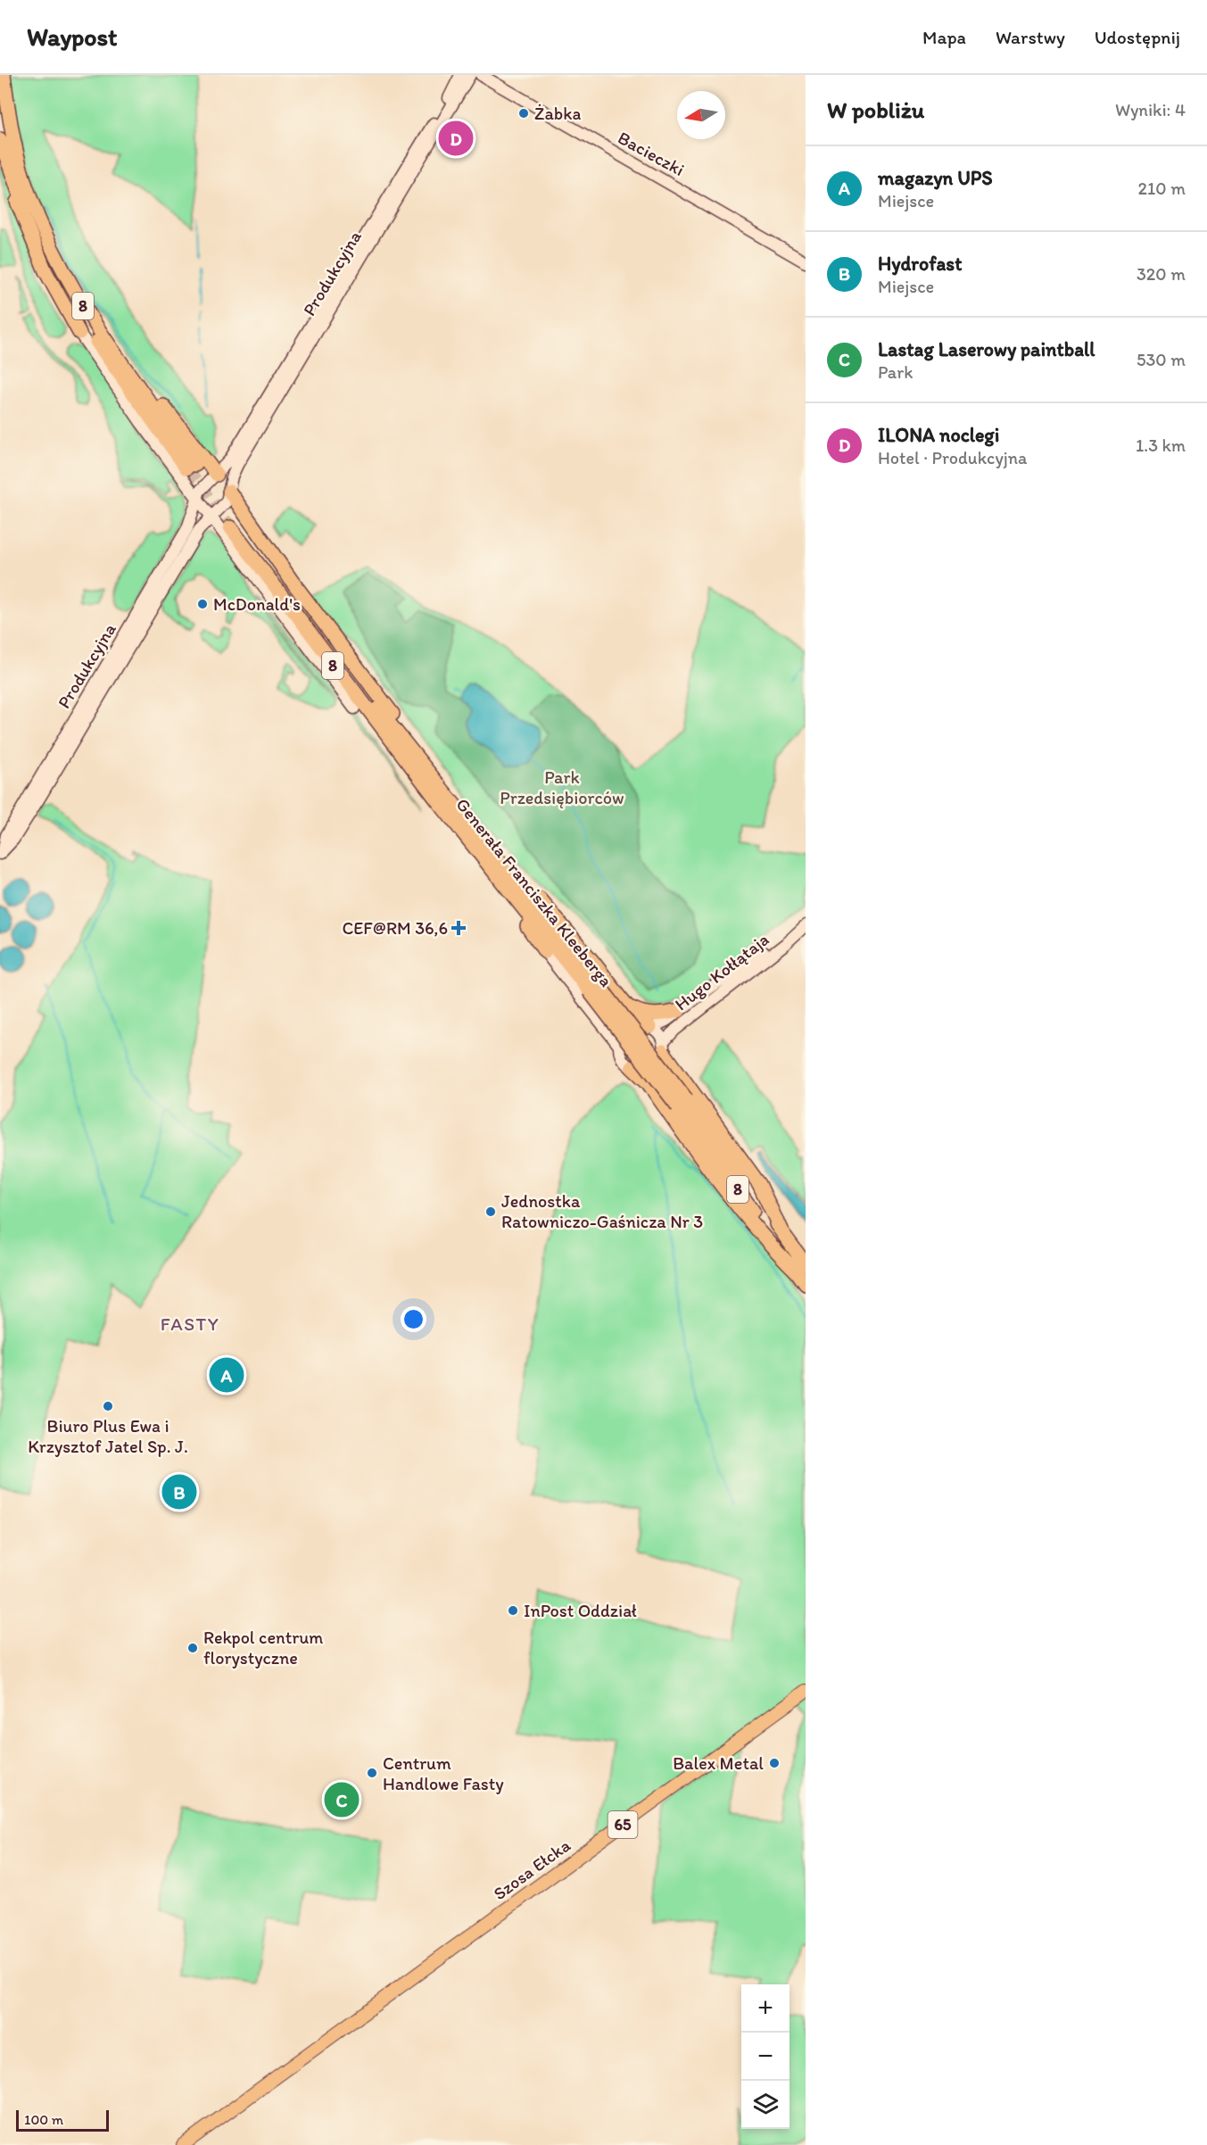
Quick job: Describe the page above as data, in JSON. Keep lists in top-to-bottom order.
{
  "streets": {
    "highway": ["8", "Generała Franciszka Kleeberga"],
    "main road": ["65", "Szosa Ełcka"],
    "street": ["Bacieczki", "Produkcyjna", "Hugo Kołłątaja"]
  },
  "districts": ["FASTY"],
  "parks": ["Park Przedsiębiorców"],
  "places": {
    "other": [
      "Żabka",
      "McDonald's",
      "Jednostka Ratowniczo-Gaśnicza Nr 3",
      "Biuro Plus Ewa i Krzysztof Jatel Sp. J.",
      "InPost Oddział",
      "Rekpol centrum florystyczne",
      "Balex Metal",
      "Centrum Handlowe Fasty"
    ],
    "health": ["CEF@RM 36,6"]
  },
  "scale_bar": "100 m",
  "north": "left",
  "page": {
    "header": "Waypost",
    "nav": ["Mapa", "Warstwy", "Udostępnij"],
    "heading": ["W pobliżu", "Wyniki: 4"],
    "pins": [
      "D",
      "A",
      "B",
      "C"
    ],
    "list": [
      {
        "mark": "A",
        "name": "magazyn UPS",
        "note": "Miejsce",
        "value": "210 m"
      },
      {
        "mark": "B",
        "name": "Hydrofast",
        "note": "Miejsce",
        "value": "320 m"
      },
      {
        "mark": "C",
        "name": "Lastag Laserowy paintball",
        "note": "Park",
        "value": "530 m"
      },
      {
        "mark": "D",
        "name": "ILONA noclegi",
        "note": "Hotel · Produkcyjna",
        "value": "1.3 km"
      }
    ],
    "map_buttons": ["+", "−"],
    "scale": "100 m"
  }
}
